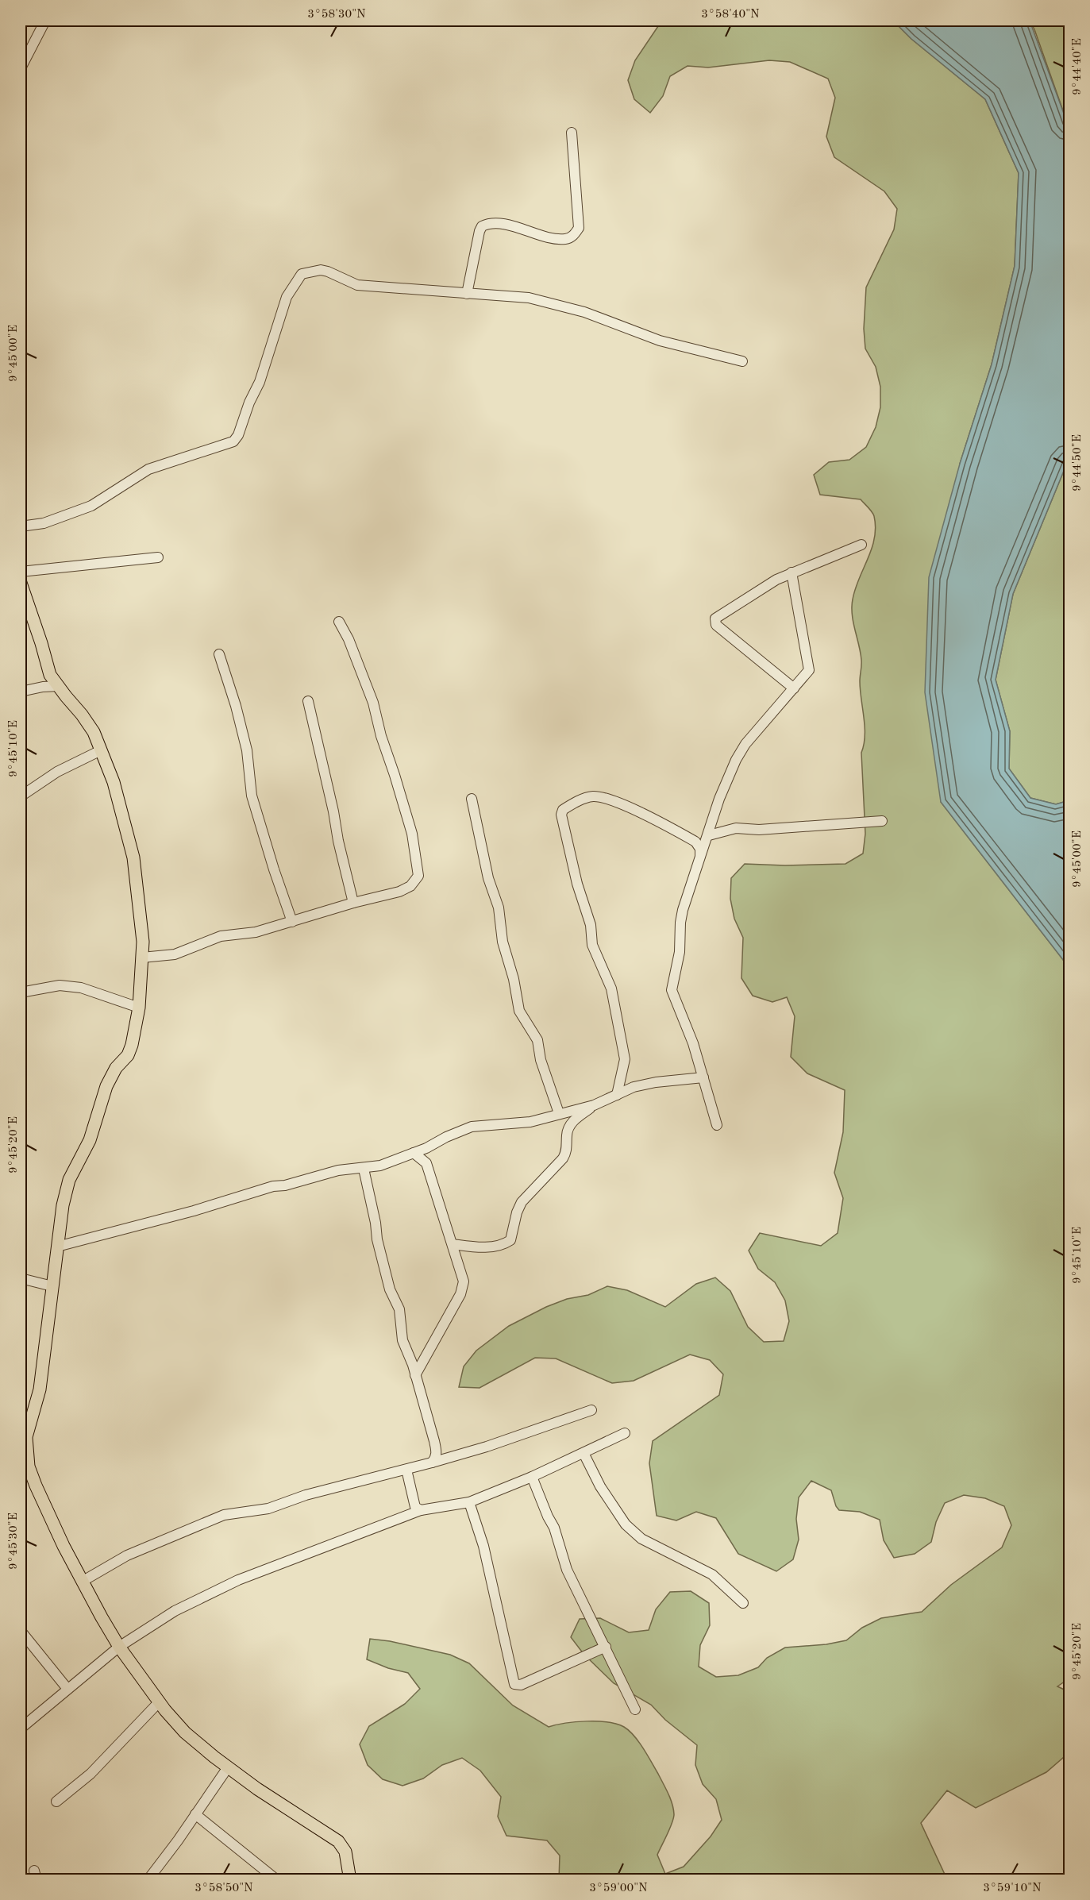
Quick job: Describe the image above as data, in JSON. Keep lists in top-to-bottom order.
{
  "coordinates": [
    "3°58'30\"N",
    "3°58'40\"N",
    "9°44'40\"E",
    "9°45'00\"E",
    "9°44'50\"E",
    "9°45'10\"E",
    "9°45'20\"E",
    "9°45'30\"E",
    "3°58'50\"N",
    "3°59'00\"N",
    "3°59'10\"N"
  ]
}
